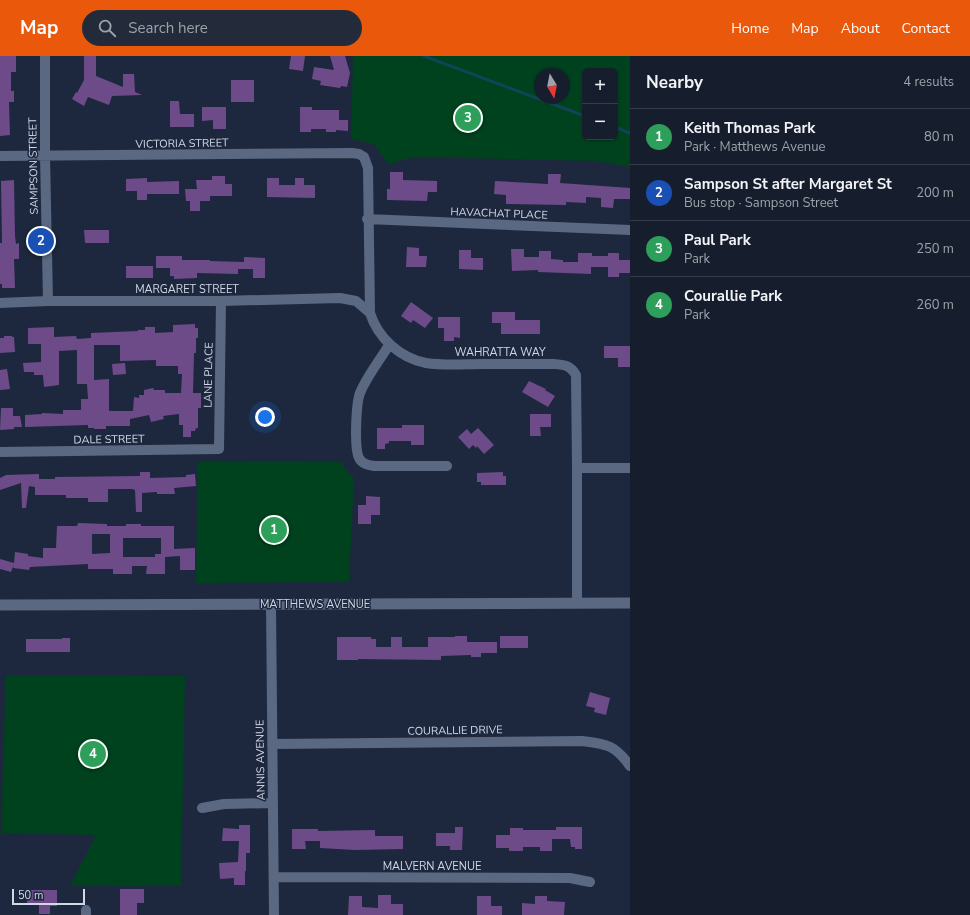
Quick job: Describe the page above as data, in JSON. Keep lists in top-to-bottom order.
{
  "streets": {
    "street": [
      "VICTORIA STREET",
      "SAMPSON STREET",
      "HAVACHAT PLACE",
      "MARGARET STREET",
      "WAHRATTA WAY",
      "LANE PLACE",
      "DALE STREET",
      "MATTHEWS AVENUE",
      "COURALLIE DRIVE",
      "ANNIS AVENUE",
      "MALVERN AVENUE"
    ]
  },
  "crossings": [
    ["VICTORIA STREET", "SAMPSON STREET"],
    ["VICTORIA STREET", "WAHRATTA WAY"],
    ["SAMPSON STREET", "MARGARET STREET"],
    ["HAVACHAT PLACE", "WAHRATTA WAY"],
    ["MARGARET STREET", "WAHRATTA WAY"],
    ["MARGARET STREET", "LANE PLACE"],
    ["WAHRATTA WAY", "MATTHEWS AVENUE"],
    ["LANE PLACE", "DALE STREET"],
    ["MATTHEWS AVENUE", "ANNIS AVENUE"],
    ["COURALLIE DRIVE", "ANNIS AVENUE"],
    ["ANNIS AVENUE", "MALVERN AVENUE"]
  ],
  "scale_bar": "50 m",
  "north": "bottom",
  "page": {
    "header": "Map",
    "search": "Search here",
    "nav": [
      "Home",
      "Map",
      "About",
      "Contact"
    ],
    "heading": ["Nearby", "4 results"],
    "map_buttons": ["+", "−"],
    "pins": [
      "3",
      "2",
      "1",
      "4"
    ],
    "list": [
      {
        "mark": "1",
        "name": "Keith Thomas Park",
        "note": "Park · Matthews Avenue",
        "value": "80 m"
      },
      {
        "mark": "2",
        "name": "Sampson St after Margaret St",
        "note": "Bus stop · Sampson Street",
        "value": "200 m"
      },
      {
        "mark": "3",
        "name": "Paul Park",
        "note": "Park",
        "value": "250 m"
      },
      {
        "mark": "4",
        "name": "Courallie Park",
        "note": "Park",
        "value": "260 m"
      }
    ],
    "scale": "50 m"
  }
}
